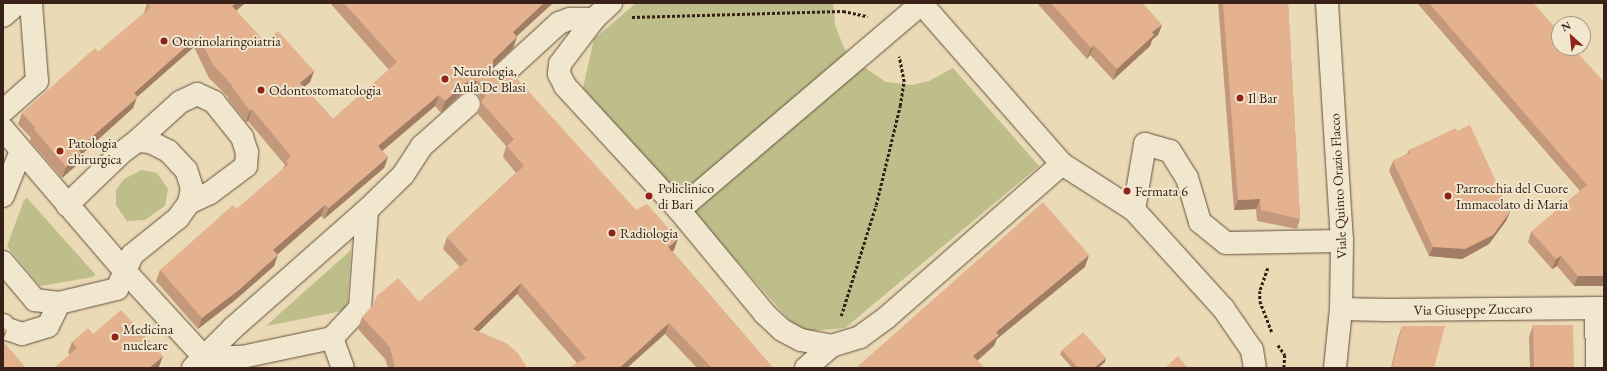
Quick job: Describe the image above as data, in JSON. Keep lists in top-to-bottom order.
{
  "streets": {
    "street": ["Viale Quinto Orazio Flacco", "Via Giuseppe Zuccaro"]
  },
  "crossings": [
    ["Viale Quinto Orazio Flacco", "Via Giuseppe Zuccaro"]
  ],
  "places": [
    "Otorinolaringoiatria",
    "Neurologia, Aula De Blasi",
    "Odontostomatologia",
    "Il Bar",
    "Patologia chirurgica",
    "Fermata 6",
    "Policlinico di Bari",
    "Parrocchia del Cuore Immacolato di Maria",
    "Radiologia",
    "Medicina nucleare"
  ],
  "north": "top left"
}
